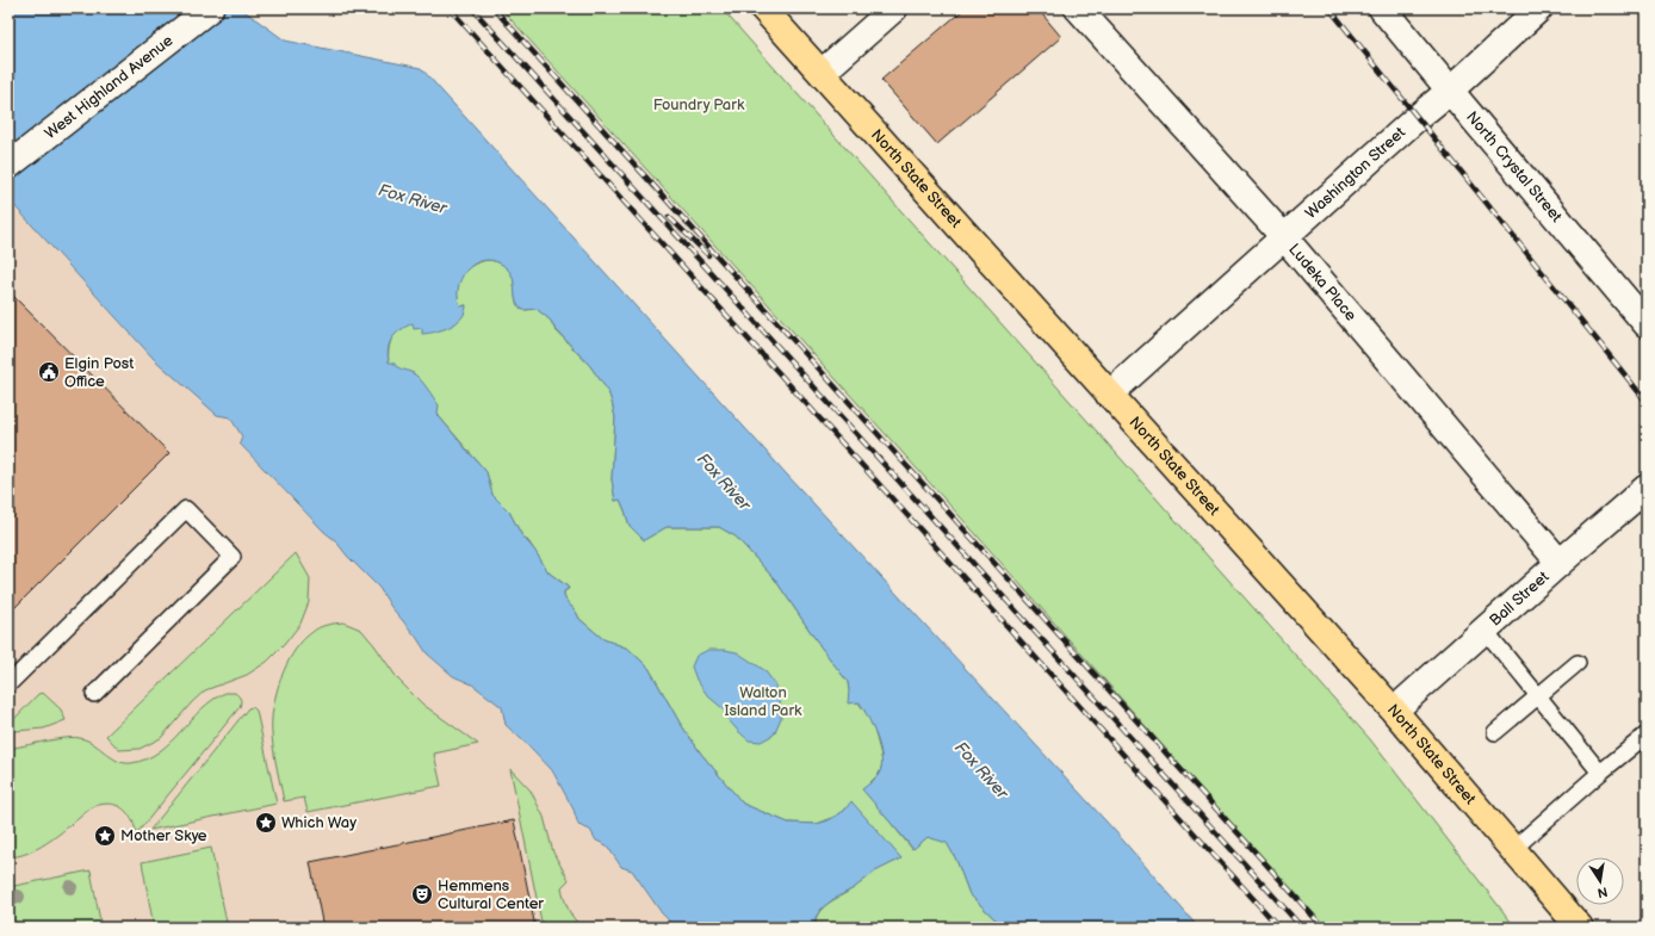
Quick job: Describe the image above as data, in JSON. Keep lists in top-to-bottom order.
{
  "streets": {
    "main road": ["North State Street"],
    "street": [
      "West Highland Avenue",
      "North Crystal Street",
      "Washington Street",
      "Ludeka Place",
      "Ball Street"
    ]
  },
  "crossings": [
    ["North Crystal Street", "Washington Street"],
    ["Washington Street", "North State Street"],
    ["Washington Street", "Ludeka Place"],
    ["North State Street", "Ball Street"],
    ["Ludeka Place", "Ball Street"]
  ],
  "water": ["Fox River"],
  "parks": ["Foundry Park", "Walton Island Park"],
  "places": {
    "public building": ["Elgin Post Office"],
    "place": ["Which Way", "Mother Skye"],
    "theatre": ["Hemmens Cultural Center"]
  },
  "north": "bottom"
}
